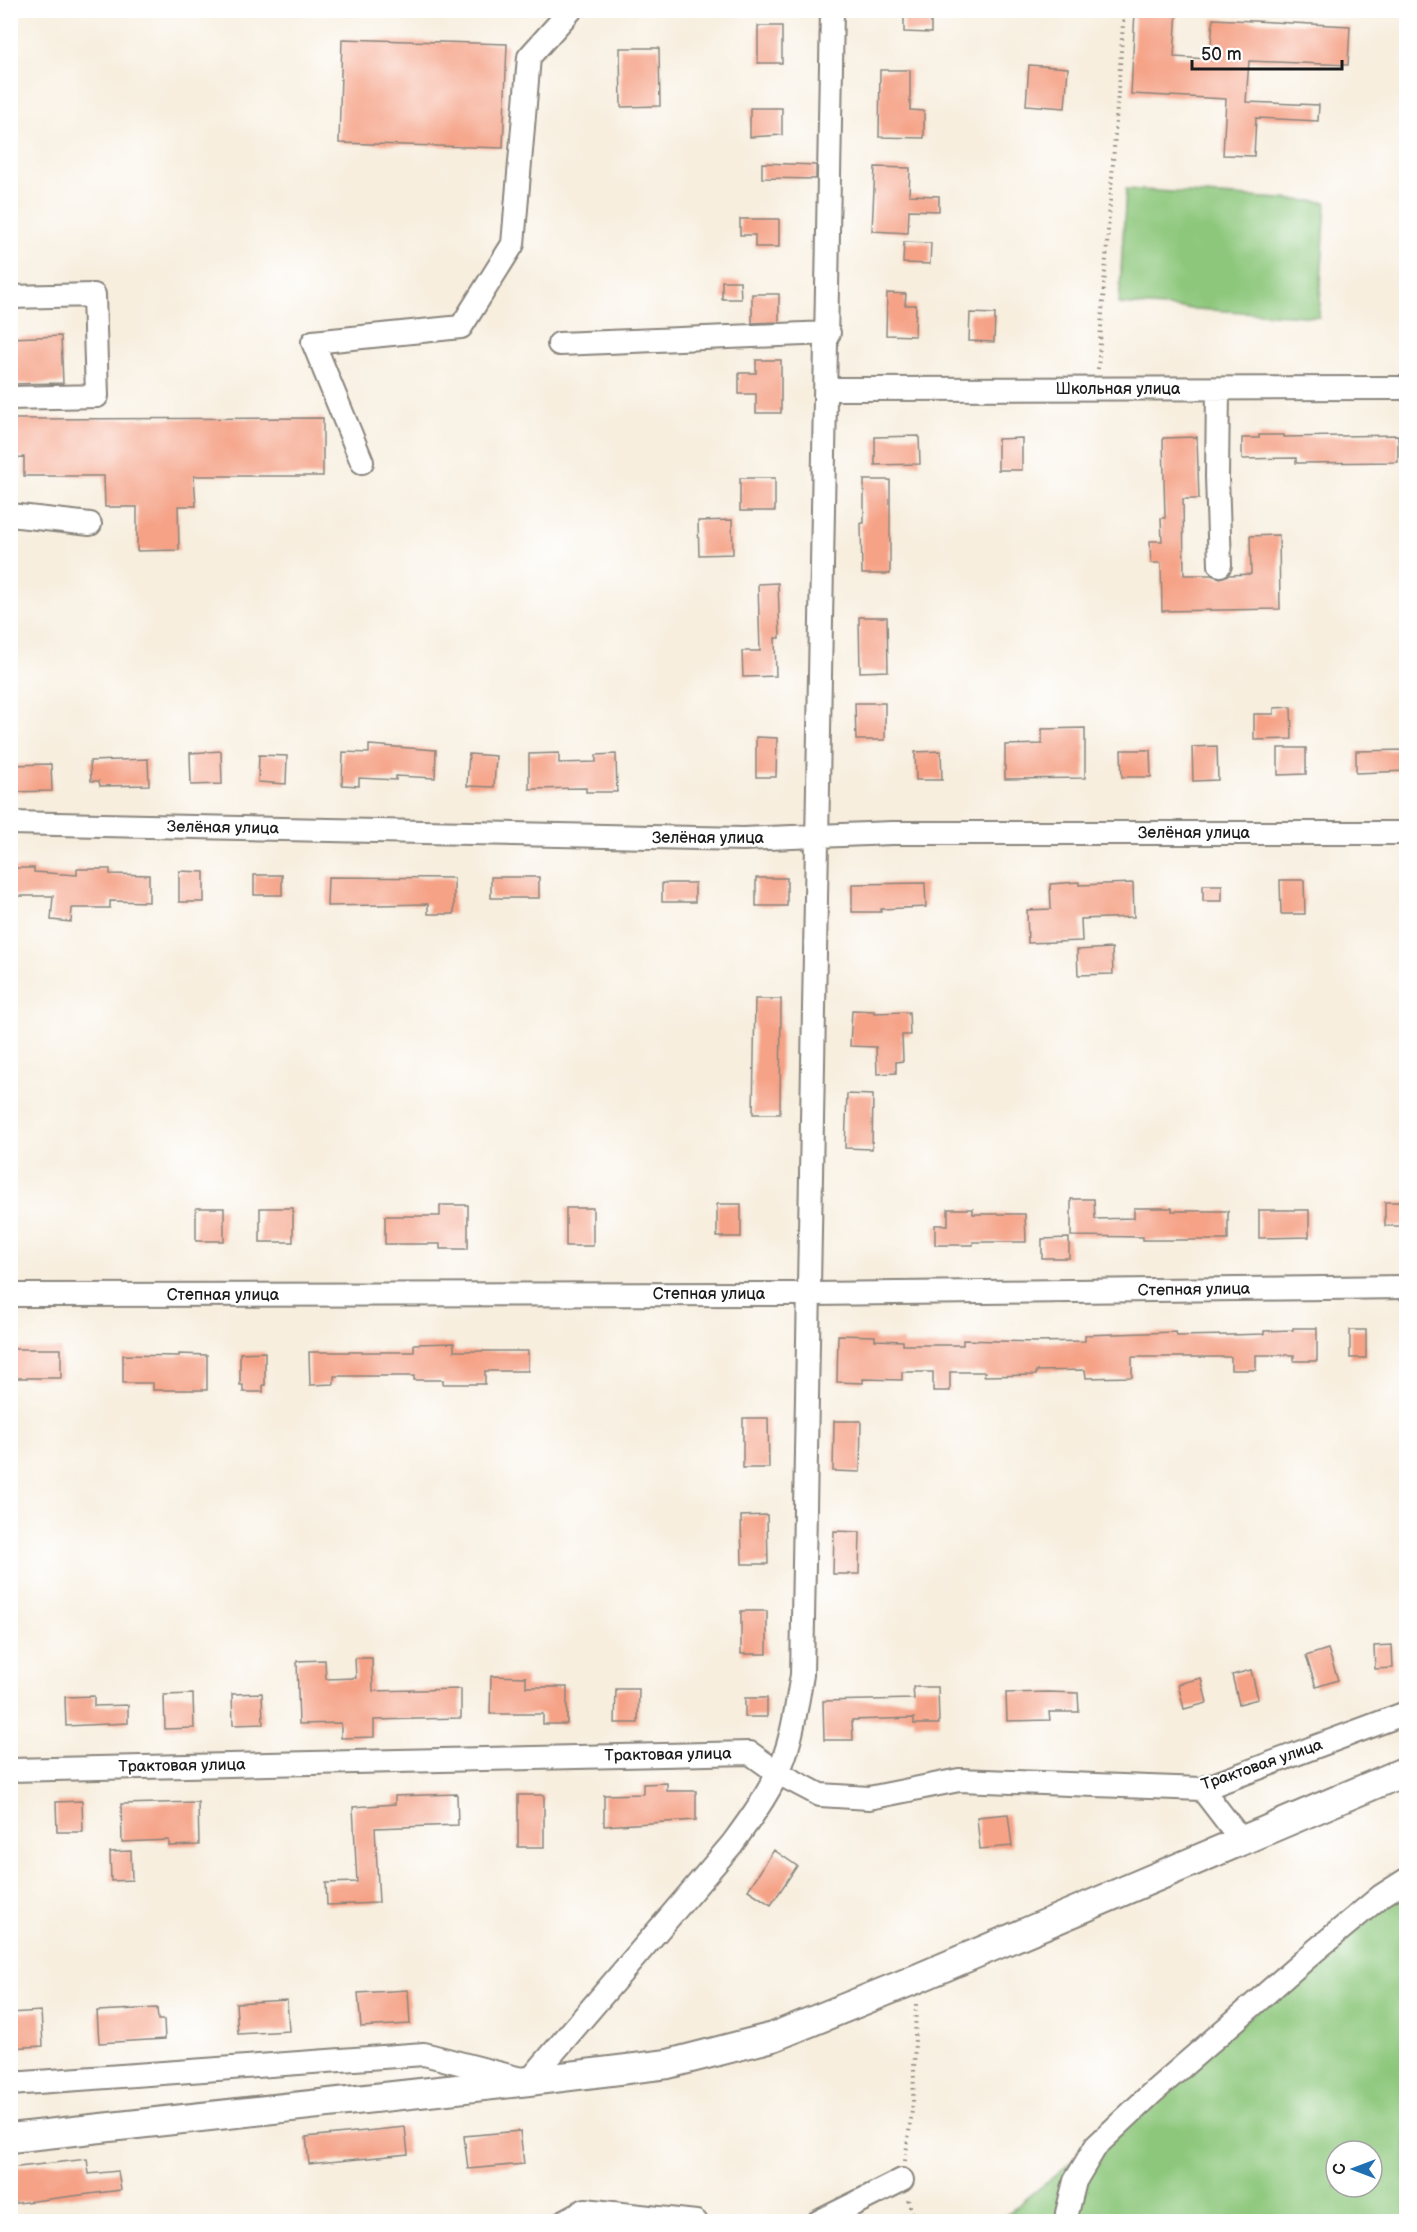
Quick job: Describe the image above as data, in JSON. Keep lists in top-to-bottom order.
{
  "streets": {
    "street": [
      "Школьная улица",
      "Зелёная улица",
      "Степная улица",
      "Трактовая улица"
    ]
  },
  "scale_bar": "50 m",
  "north": "left"
}
